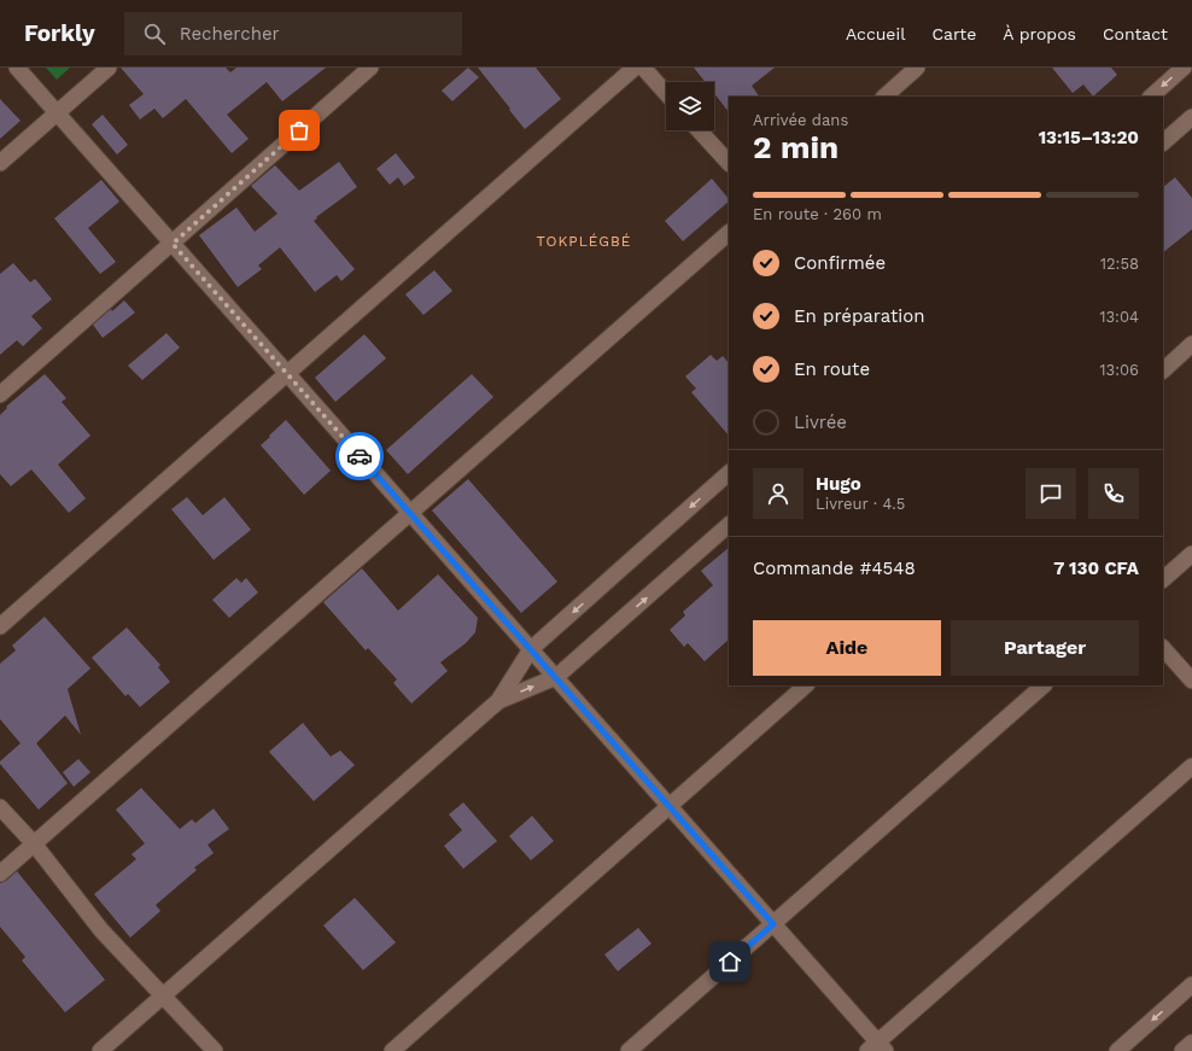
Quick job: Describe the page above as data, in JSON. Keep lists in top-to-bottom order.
{
  "districts": ["TOKPLÉGBÉ"],
  "page": {
    "header": "Forkly",
    "search": "Rechercher",
    "nav": [
      "Accueil",
      "Carte",
      "À propos",
      "Contact"
    ],
    "heading": ["2 min", "Arrivée dans", "13:15–13:20"],
    "panel": [
      "Hugo",
      "Livreur · 4.5",
      "Commande #4548",
      "7 130 CFA"
    ],
    "bar": "En route · 260 m",
    "list": [
      ["Confirmée", "12:58"],
      ["En préparation", "13:04"],
      ["En route", "13:06"],
      "Livrée"
    ],
    "buttons": ["Aide", "Partager"]
  }
}
